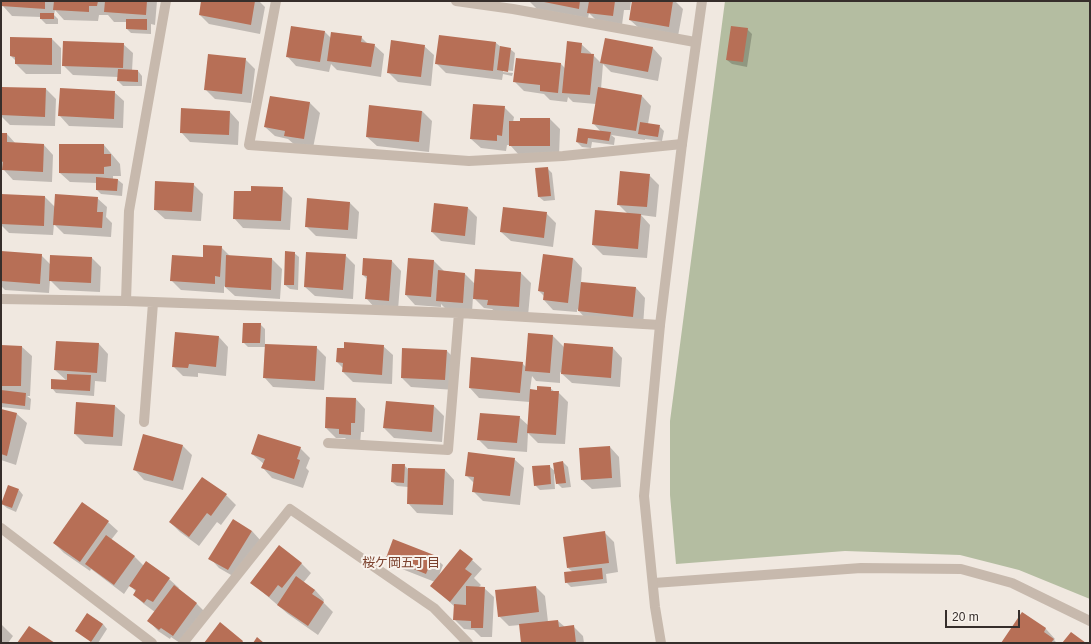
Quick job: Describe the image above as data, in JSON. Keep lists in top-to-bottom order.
{
  "districts": ["桜ケ岡五丁目"],
  "scale_bar": "20 m"
}
